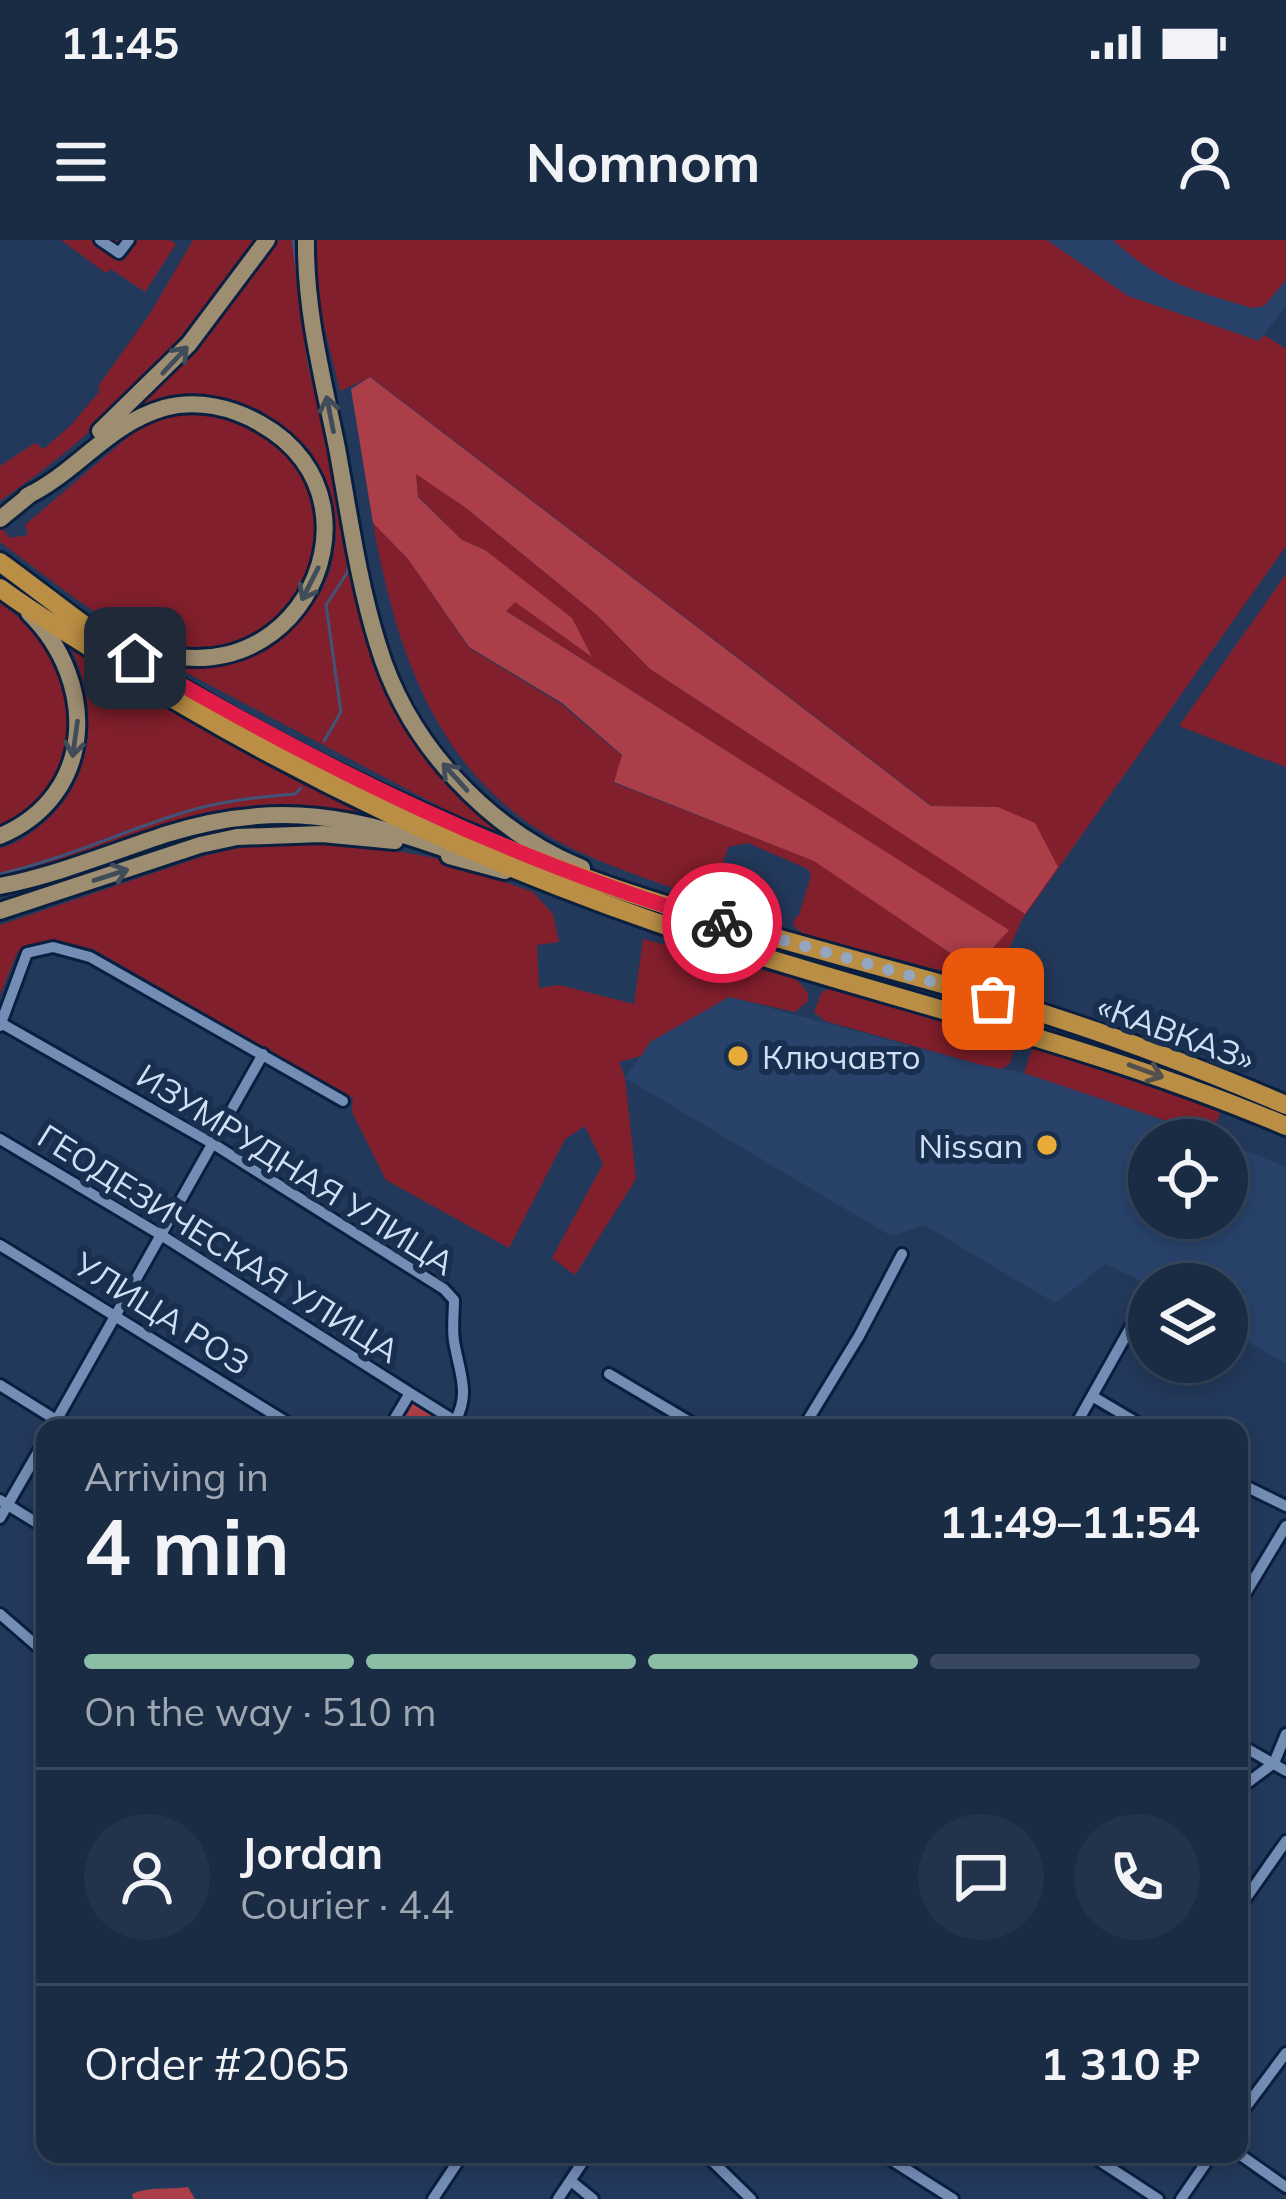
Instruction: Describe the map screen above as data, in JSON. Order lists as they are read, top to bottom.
{
  "streets": {
    "highway": ["«КАВКАЗ»"],
    "street": ["ИЗУМРУДНАЯ УЛИЦА", "ГЕОДЕЗИЧЕСКАЯ УЛИЦА", "УЛИЦА РОЗ"]
  },
  "places": ["Ключавто", "Nissan"],
  "page": {
    "status": "11:45",
    "header": "Nomnom",
    "heading": ["4 min", "Arriving in", "11:49–11:54"],
    "panel": [
      "Jordan",
      "Courier · 4.4",
      "Order #2065",
      "1 310 ₽"
    ],
    "bar": "On the way · 510 m"
  }
}
